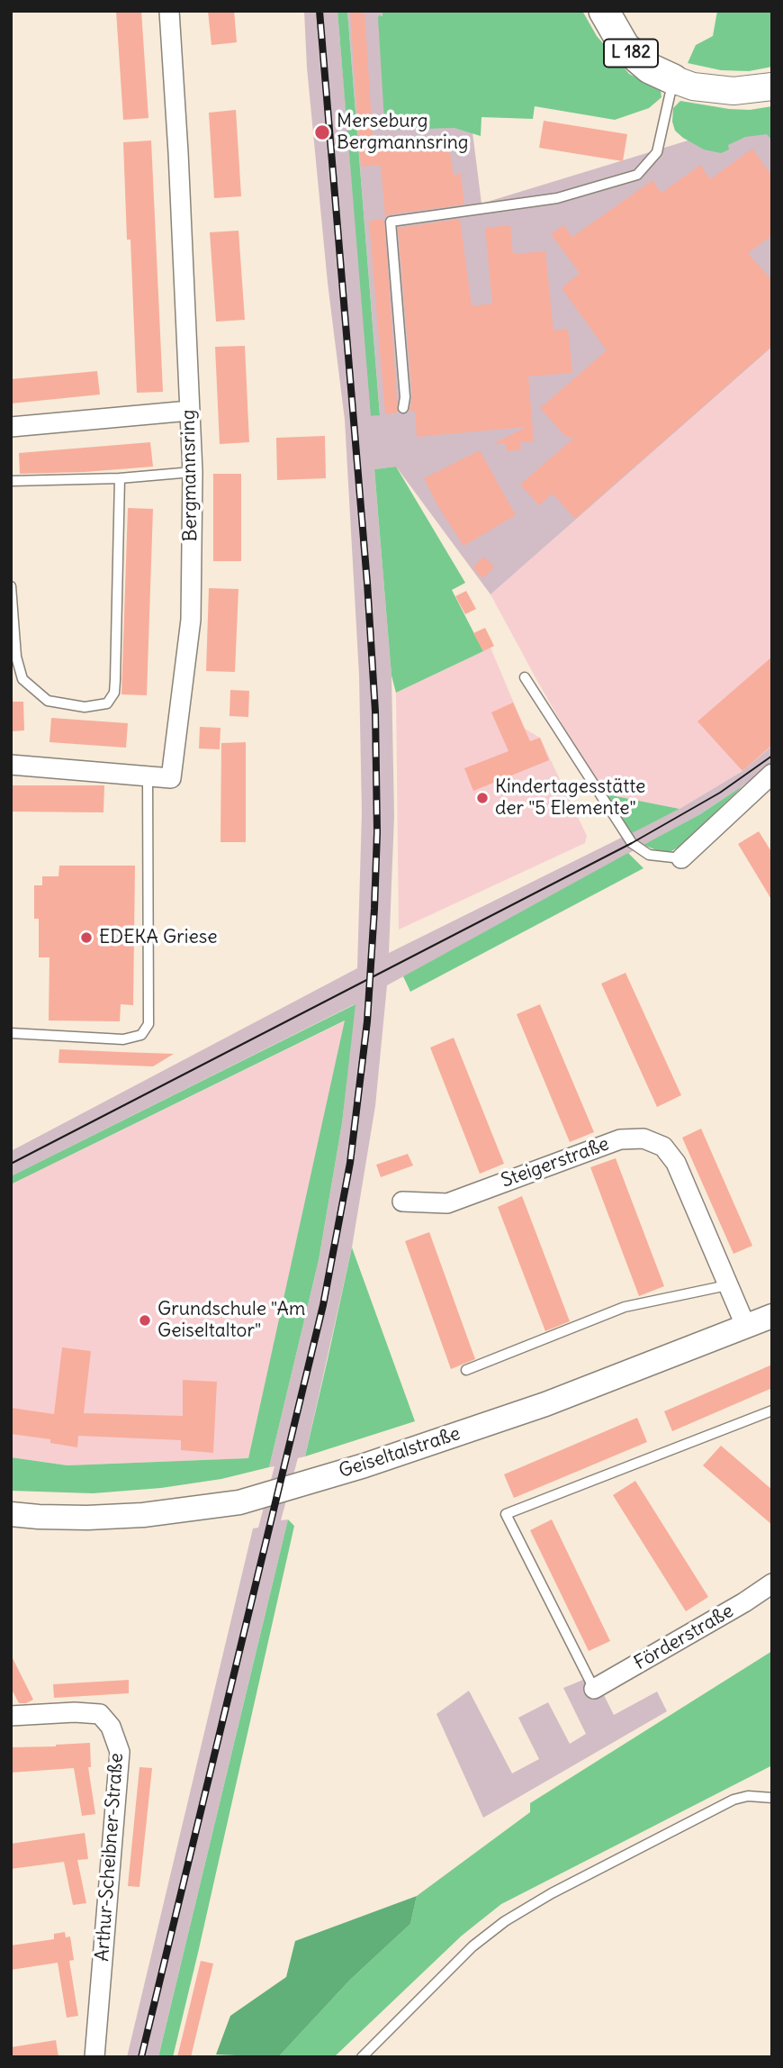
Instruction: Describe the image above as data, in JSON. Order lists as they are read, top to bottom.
{
  "streets": {
    "main road": ["L 182"],
    "street": [
      "Bergmannsring",
      "Steigerstraße",
      "Geiseltalstraße",
      "Förderstraße",
      "Arthur-Scheibner-Straße"
    ]
  },
  "crossings": [
    ["Steigerstraße", "Geiseltalstraße"]
  ],
  "places": [
    "Merseburg Bergmannsring",
    "Kindertagesstätte der \"5 Elemente\"",
    "EDEKA Griese",
    "Grundschule \"Am Geiseltaltor\""
  ]
}
